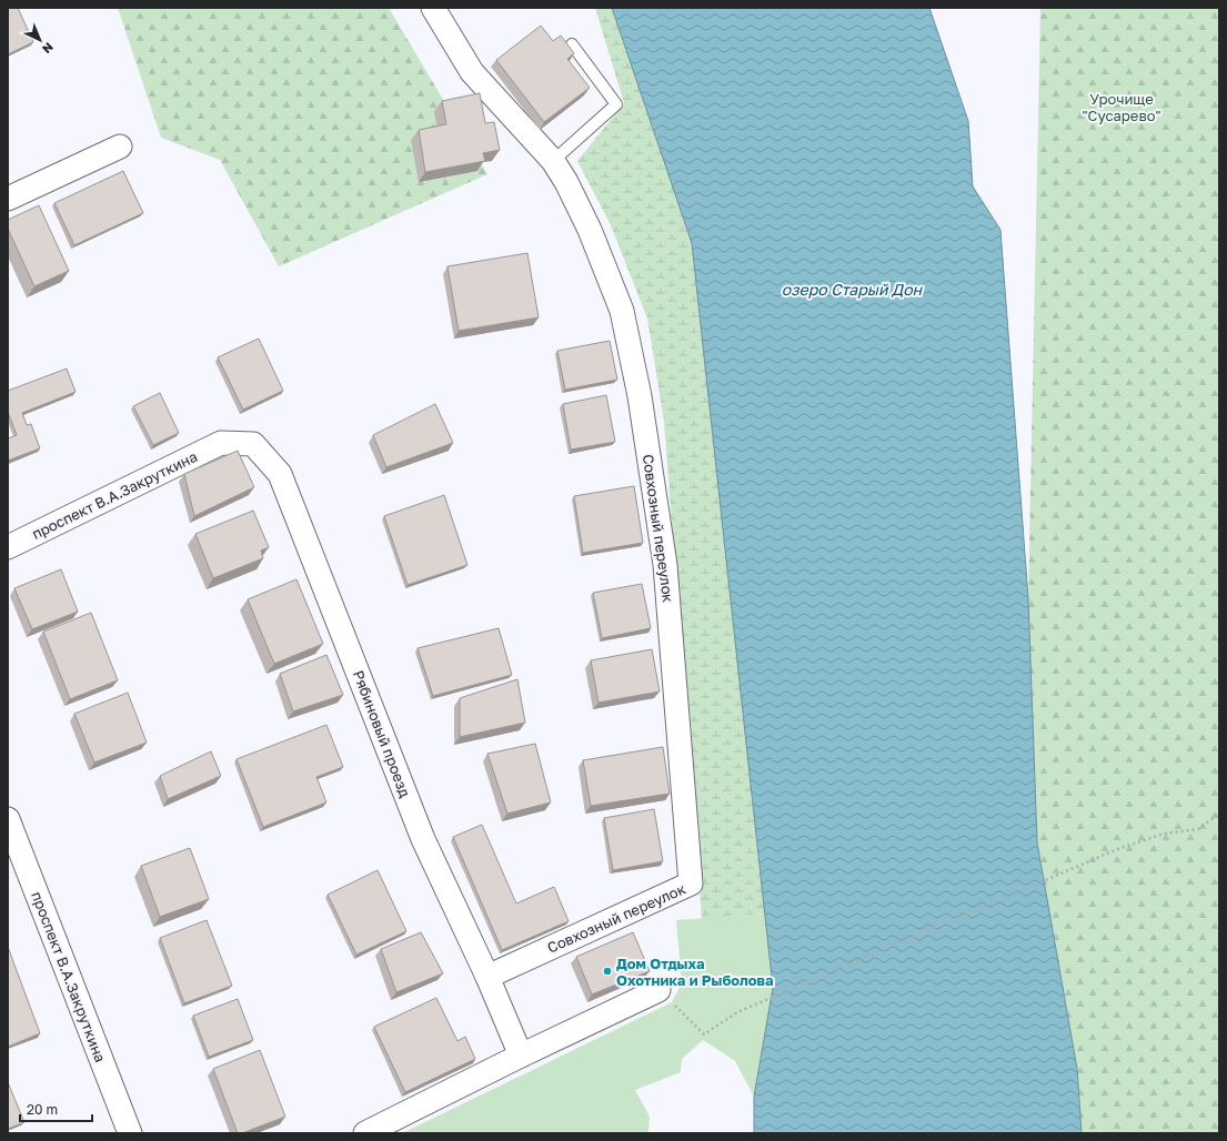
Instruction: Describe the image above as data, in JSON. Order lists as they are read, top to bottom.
{
  "streets": {
    "street": ["проспект В.А.Закруткина", "Совхозный переулок", "Рябиновый проезд"]
  },
  "crossings": [
    ["проспект В.А.Закруткина", "Рябиновый проезд"],
    ["Совхозный переулок", "Рябиновый проезд"]
  ],
  "water": ["озеро Старый Дон"],
  "parks": ["Урочище \"Сусарево\""],
  "places": ["Дом Отдыха Охотника и Рыболова"],
  "scale_bar": "20 m",
  "north": "bottom right"
}
